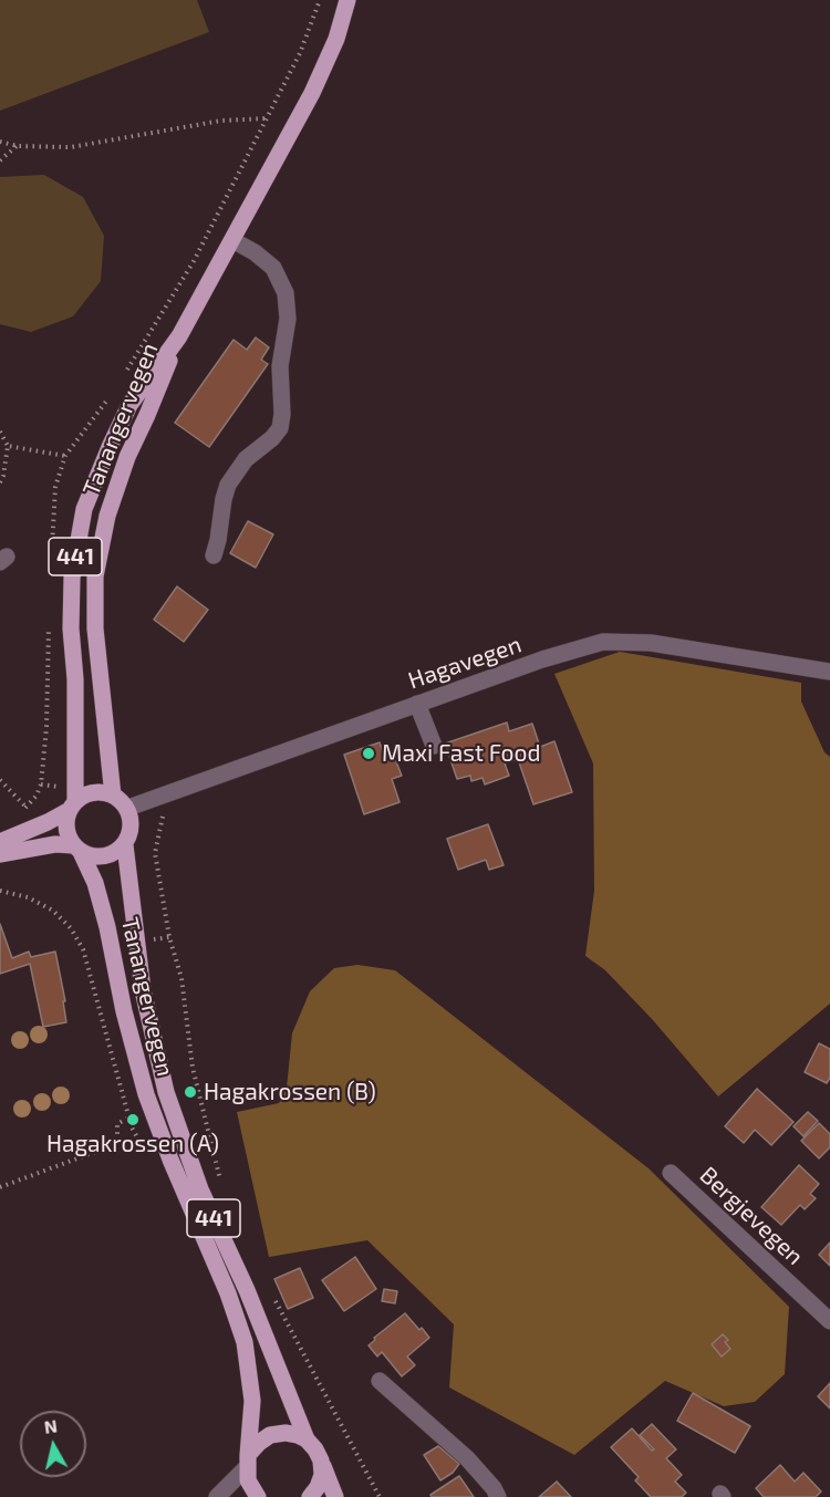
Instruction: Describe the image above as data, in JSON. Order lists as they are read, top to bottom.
{
  "streets": {
    "main road": ["Tanangervegen", "441"],
    "street": ["Hagavegen", "Bergjevegen"]
  },
  "crossings": [
    ["Tanangervegen", "441"],
    ["Tanangervegen", "Hagavegen"],
    ["441", "Hagavegen"]
  ],
  "places": ["Maxi Fast Food", "Hagakrossen (B)", "Hagakrossen (A)"],
  "north": "top"
}
